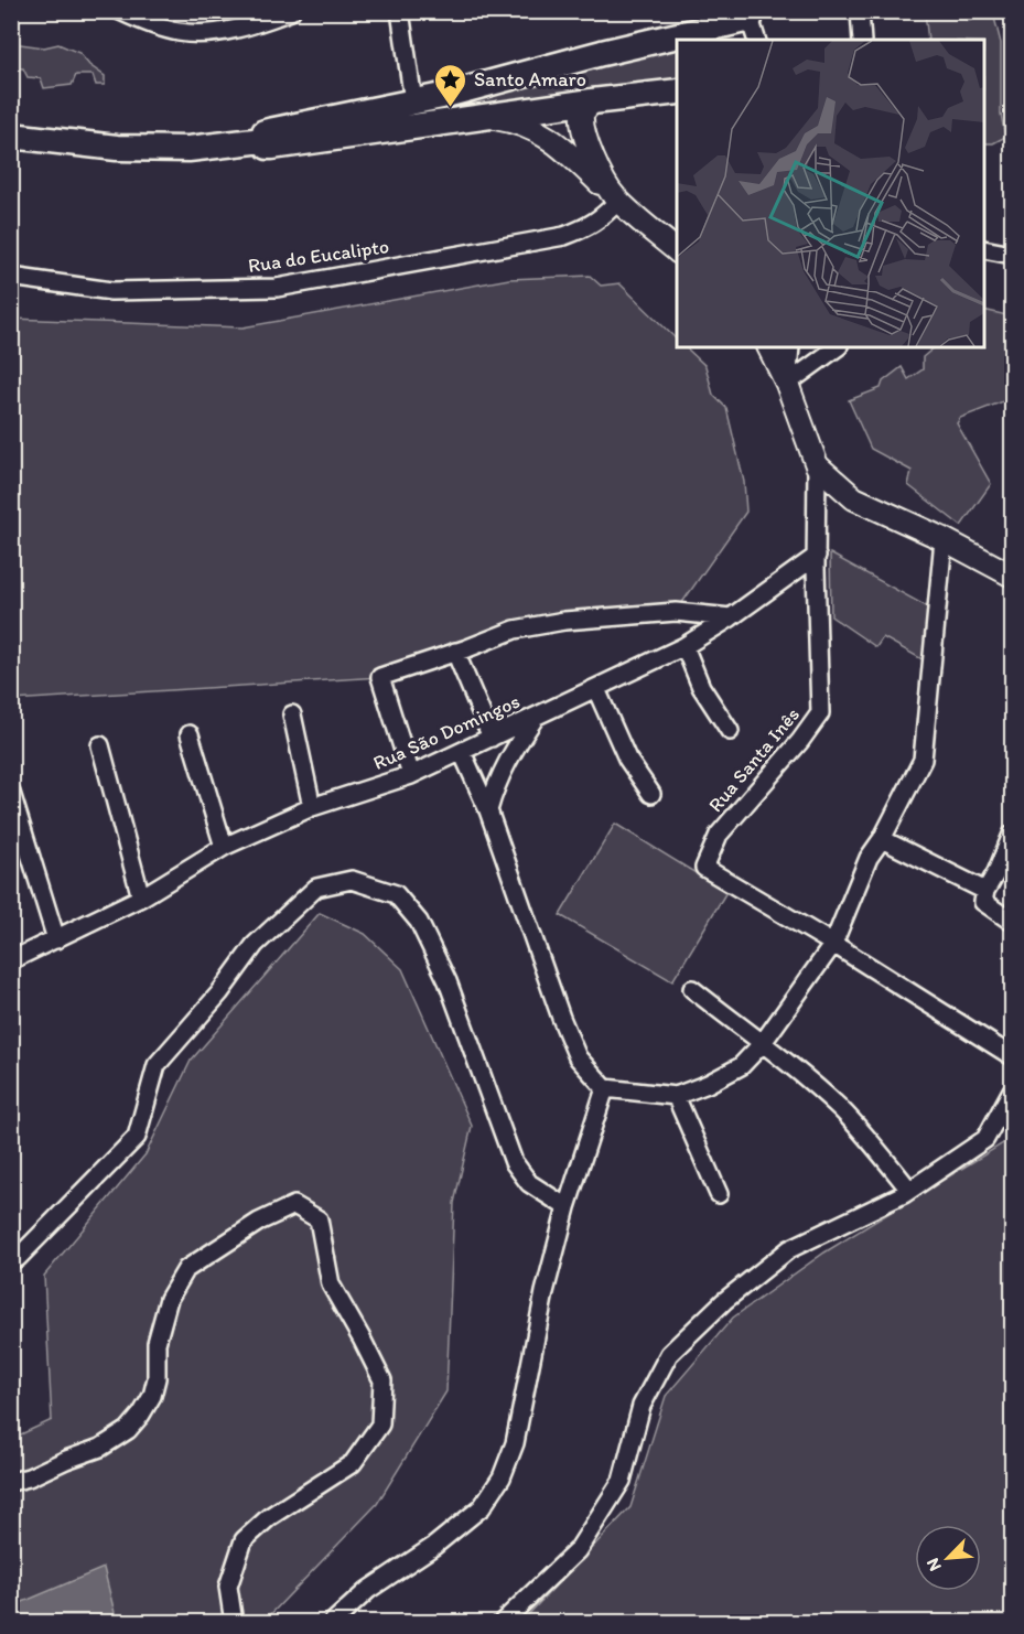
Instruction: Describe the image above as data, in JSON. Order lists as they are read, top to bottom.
{
  "streets": {
    "street": ["Rua do Eucalipto", "Rua São Domingos", "Rua Santa Inês"]
  },
  "crossings": [
    ["Rua São Domingos", "Rua Santa Inês"]
  ],
  "places": {
    "place": ["Santo Amaro"]
  },
  "north": "bottom left"
}
